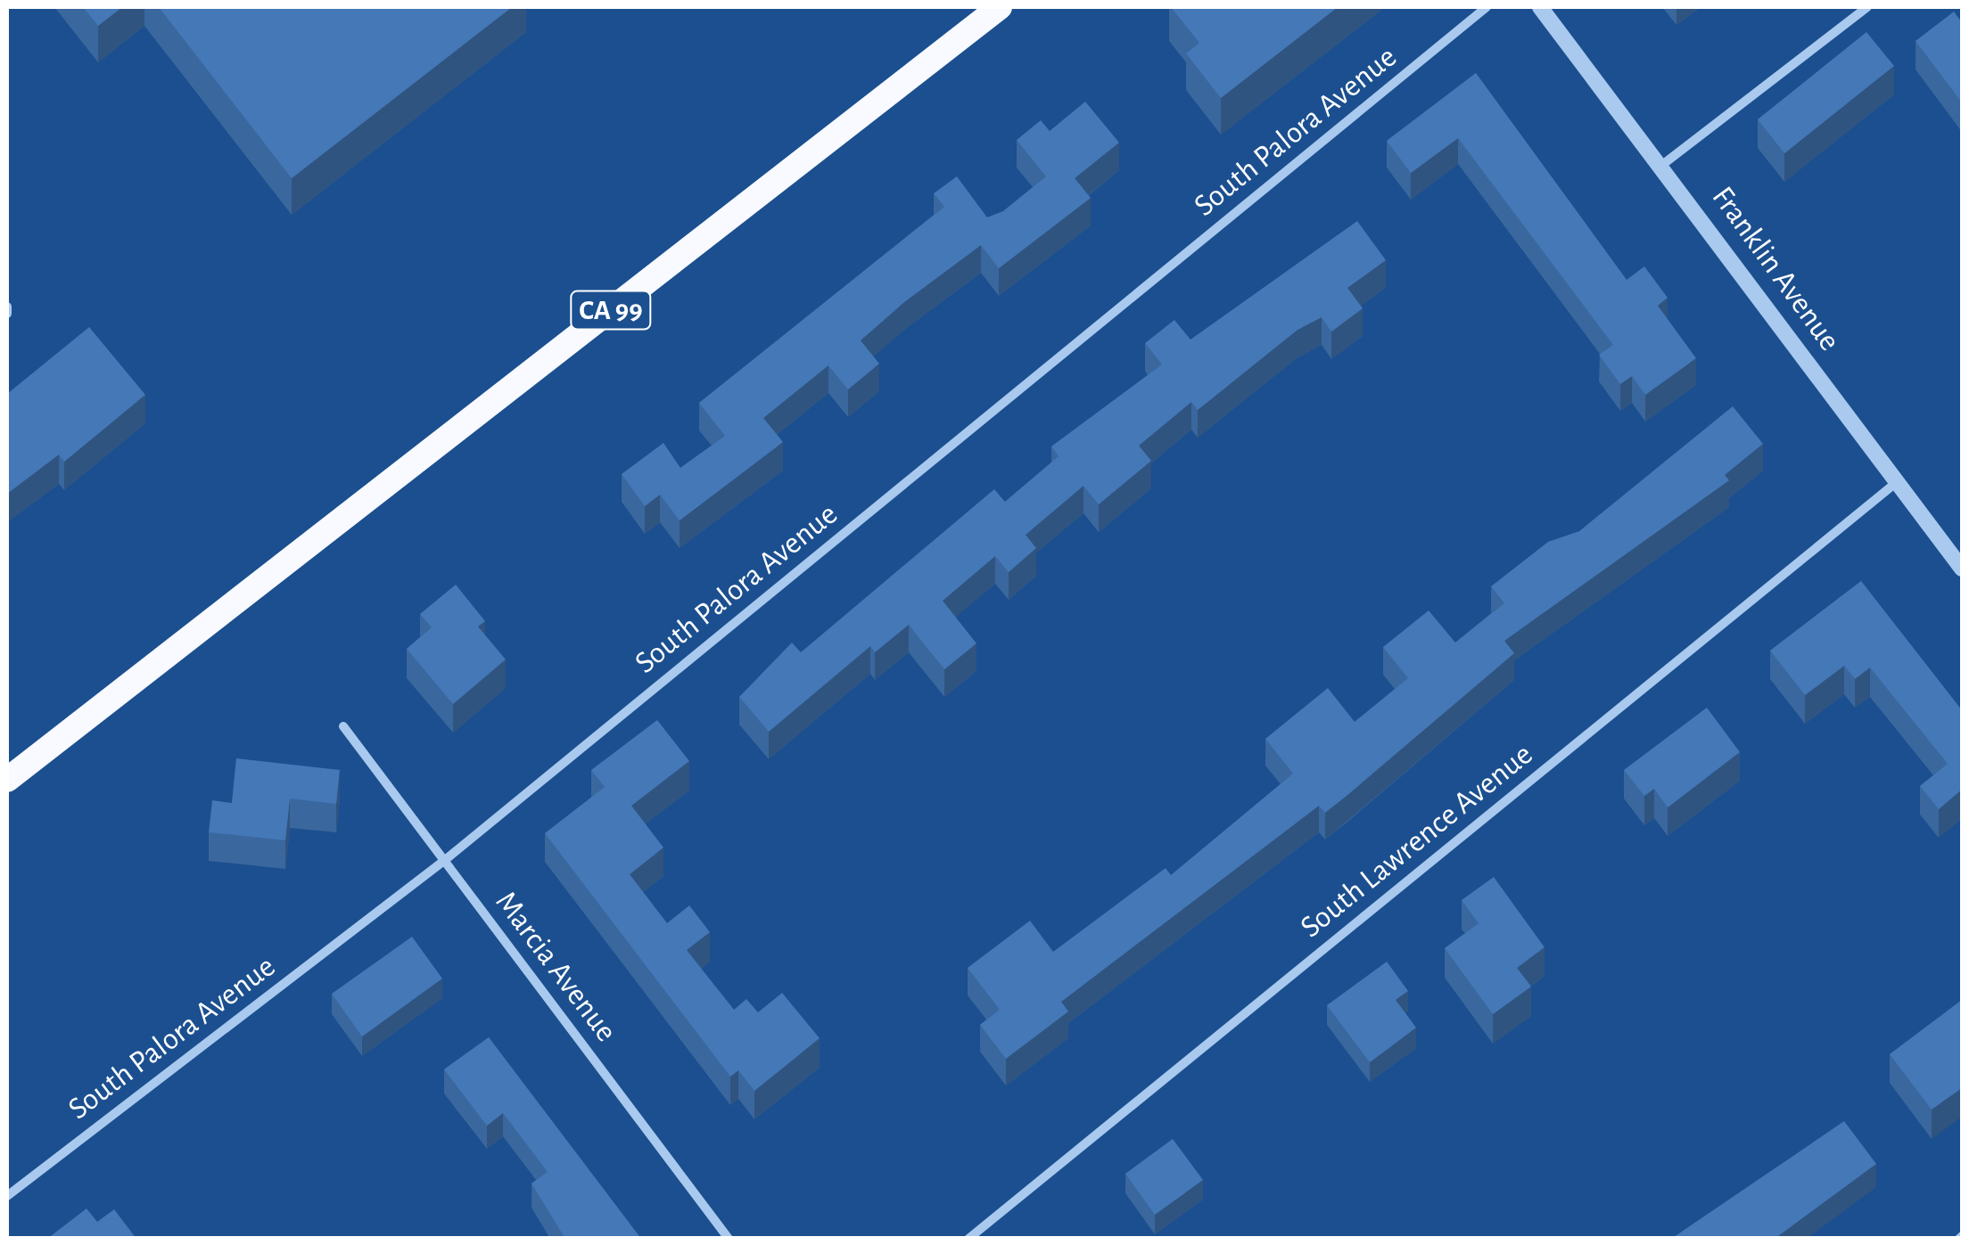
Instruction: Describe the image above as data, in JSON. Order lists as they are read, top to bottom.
{
  "streets": {
    "highway": ["CA 99"],
    "street": [
      "South Palora Avenue",
      "Franklin Avenue",
      "South Lawrence Avenue",
      "Marcia Avenue"
    ]
  },
  "crossings": [
    ["South Palora Avenue", "Marcia Avenue"],
    ["Franklin Avenue", "South Lawrence Avenue"]
  ]
}
